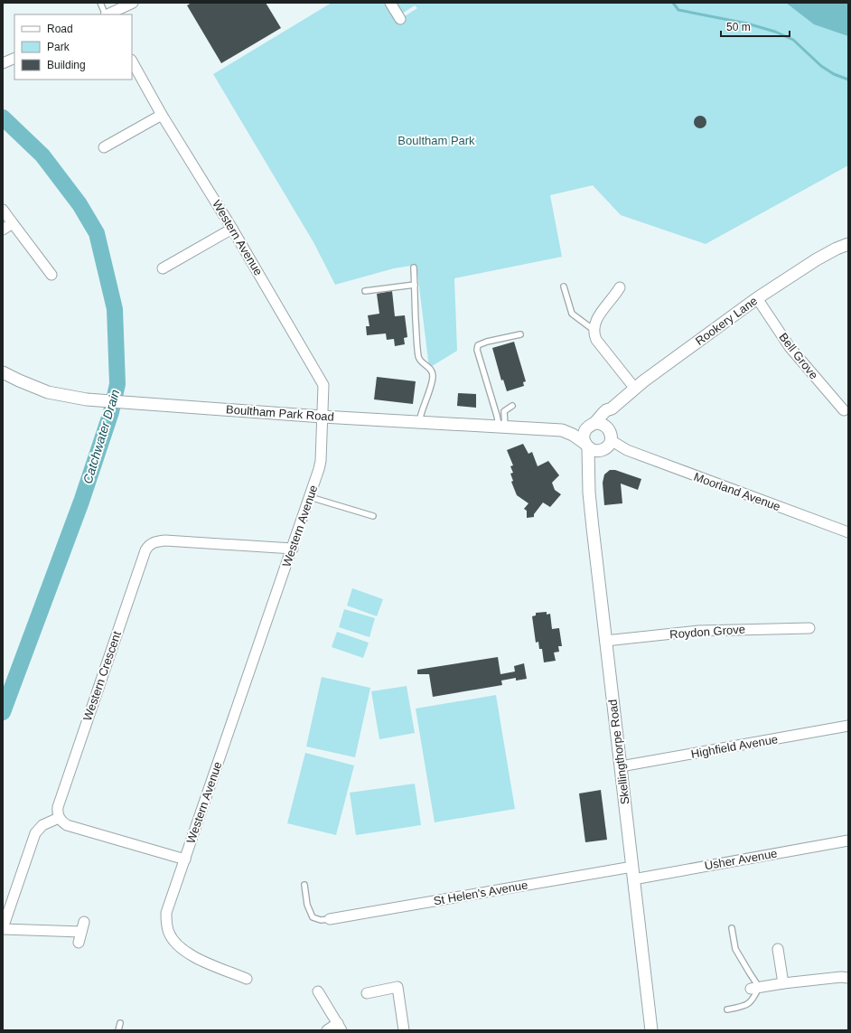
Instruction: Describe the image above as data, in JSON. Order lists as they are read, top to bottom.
{
  "streets": {
    "street": [
      "Western Avenue",
      "Rookery Lane",
      "Bell Grove",
      "Boultham Park Road",
      "Moorland Avenue",
      "Roydon Grove",
      "Western Crescent",
      "Highfield Avenue",
      "Skellingthorpe Road",
      "Usher Avenue",
      "St Helen's Avenue"
    ]
  },
  "crossings": [
    ["Western Avenue", "Boultham Park Road"],
    ["Western Avenue", "Western Crescent"],
    ["Rookery Lane", "Bell Grove"],
    ["Rookery Lane", "Moorland Avenue"],
    ["Rookery Lane", "Skellingthorpe Road"],
    ["Moorland Avenue", "Skellingthorpe Road"],
    ["Roydon Grove", "Skellingthorpe Road"],
    ["Highfield Avenue", "Skellingthorpe Road"],
    ["Skellingthorpe Road", "Usher Avenue"],
    ["Skellingthorpe Road", "St Helen's Avenue"]
  ],
  "water": ["Catchwater Drain"],
  "parks": ["Boultham Park"],
  "legend": ["Road", "Park", "Building"],
  "scale_bar": "50 m"
}
